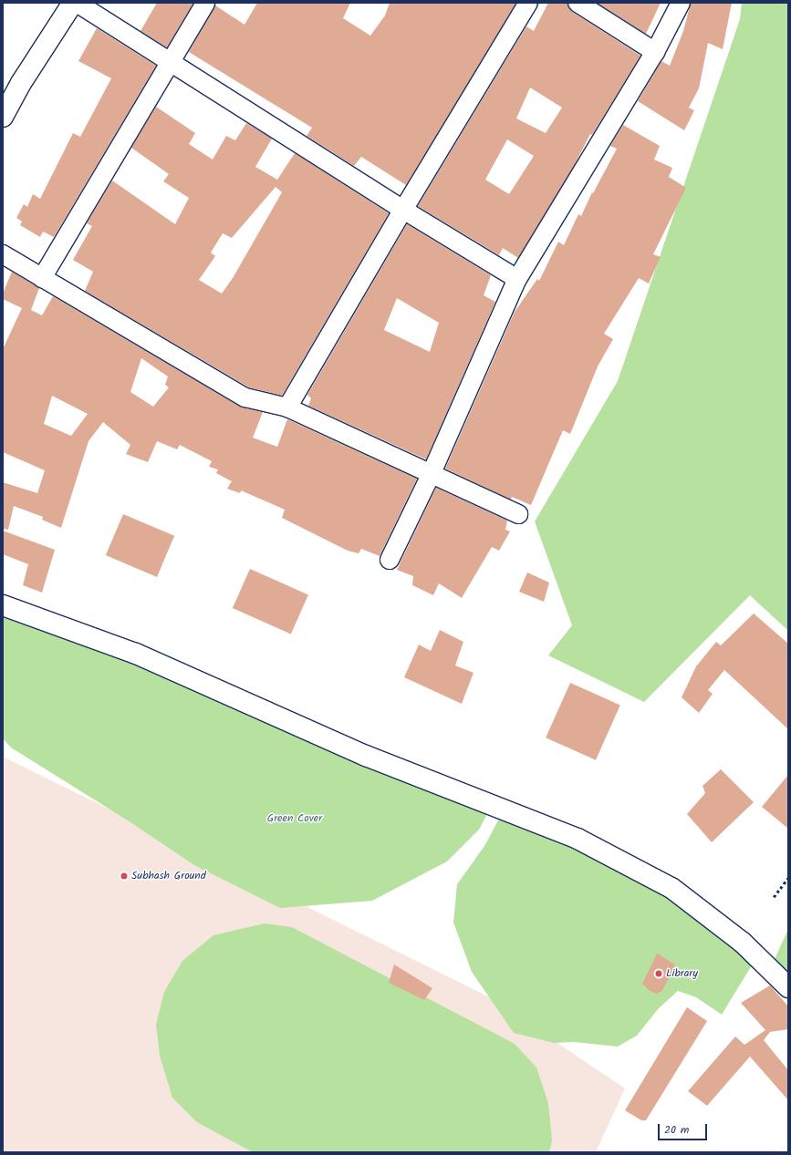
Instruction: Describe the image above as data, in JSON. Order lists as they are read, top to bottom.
{
  "parks": ["Green Cover"],
  "places": ["Subhash Ground", "Library"],
  "scale_bar": "20 m"
}
